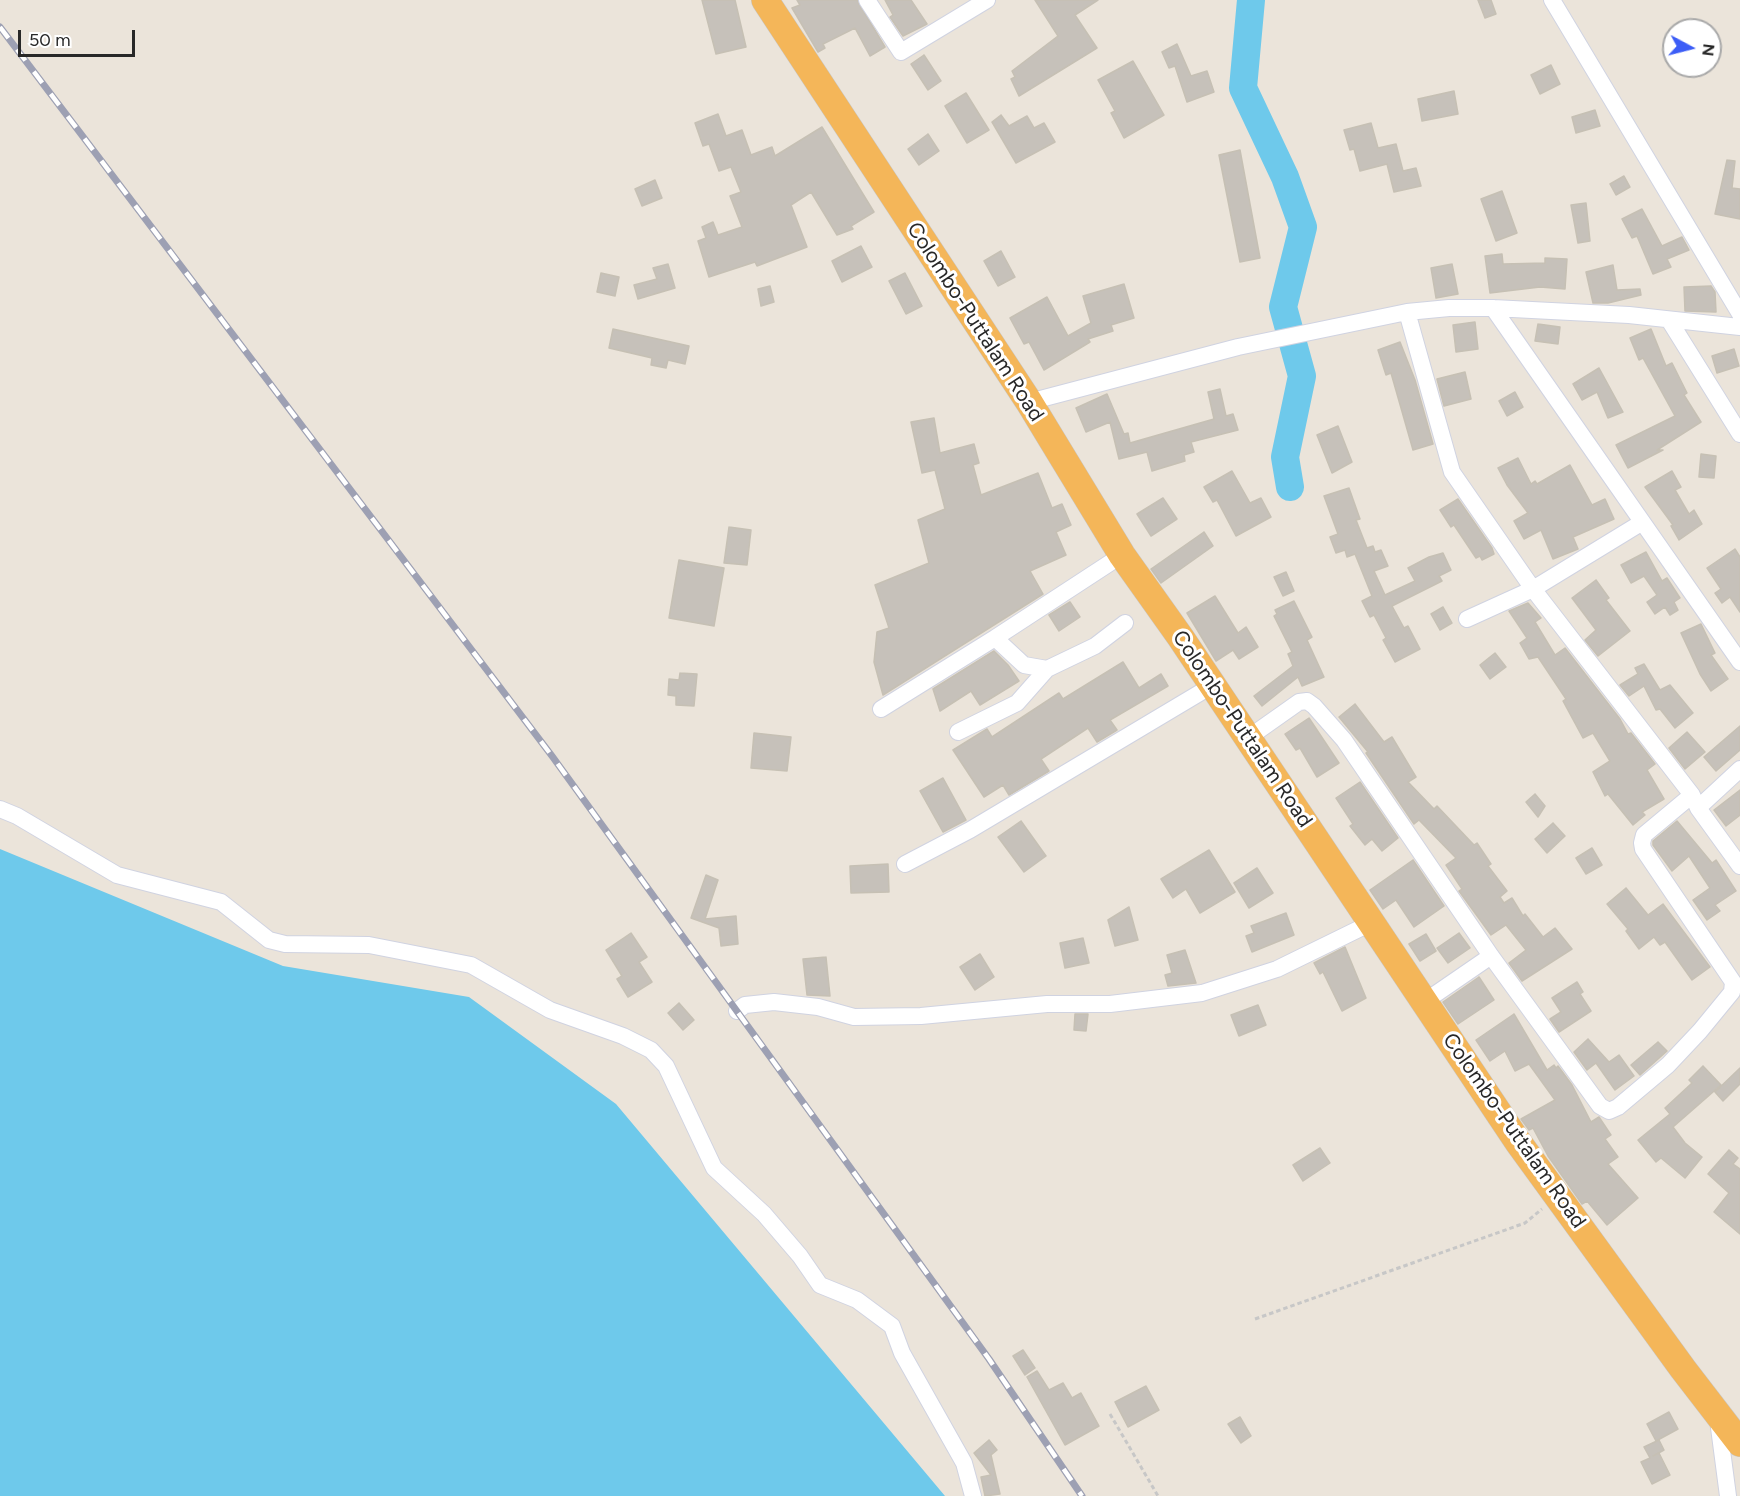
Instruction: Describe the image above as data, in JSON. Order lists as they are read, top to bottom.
{
  "streets": {
    "highway": ["Colombo-Puttalam Road"]
  },
  "scale_bar": "50 m",
  "north": "right"
}
